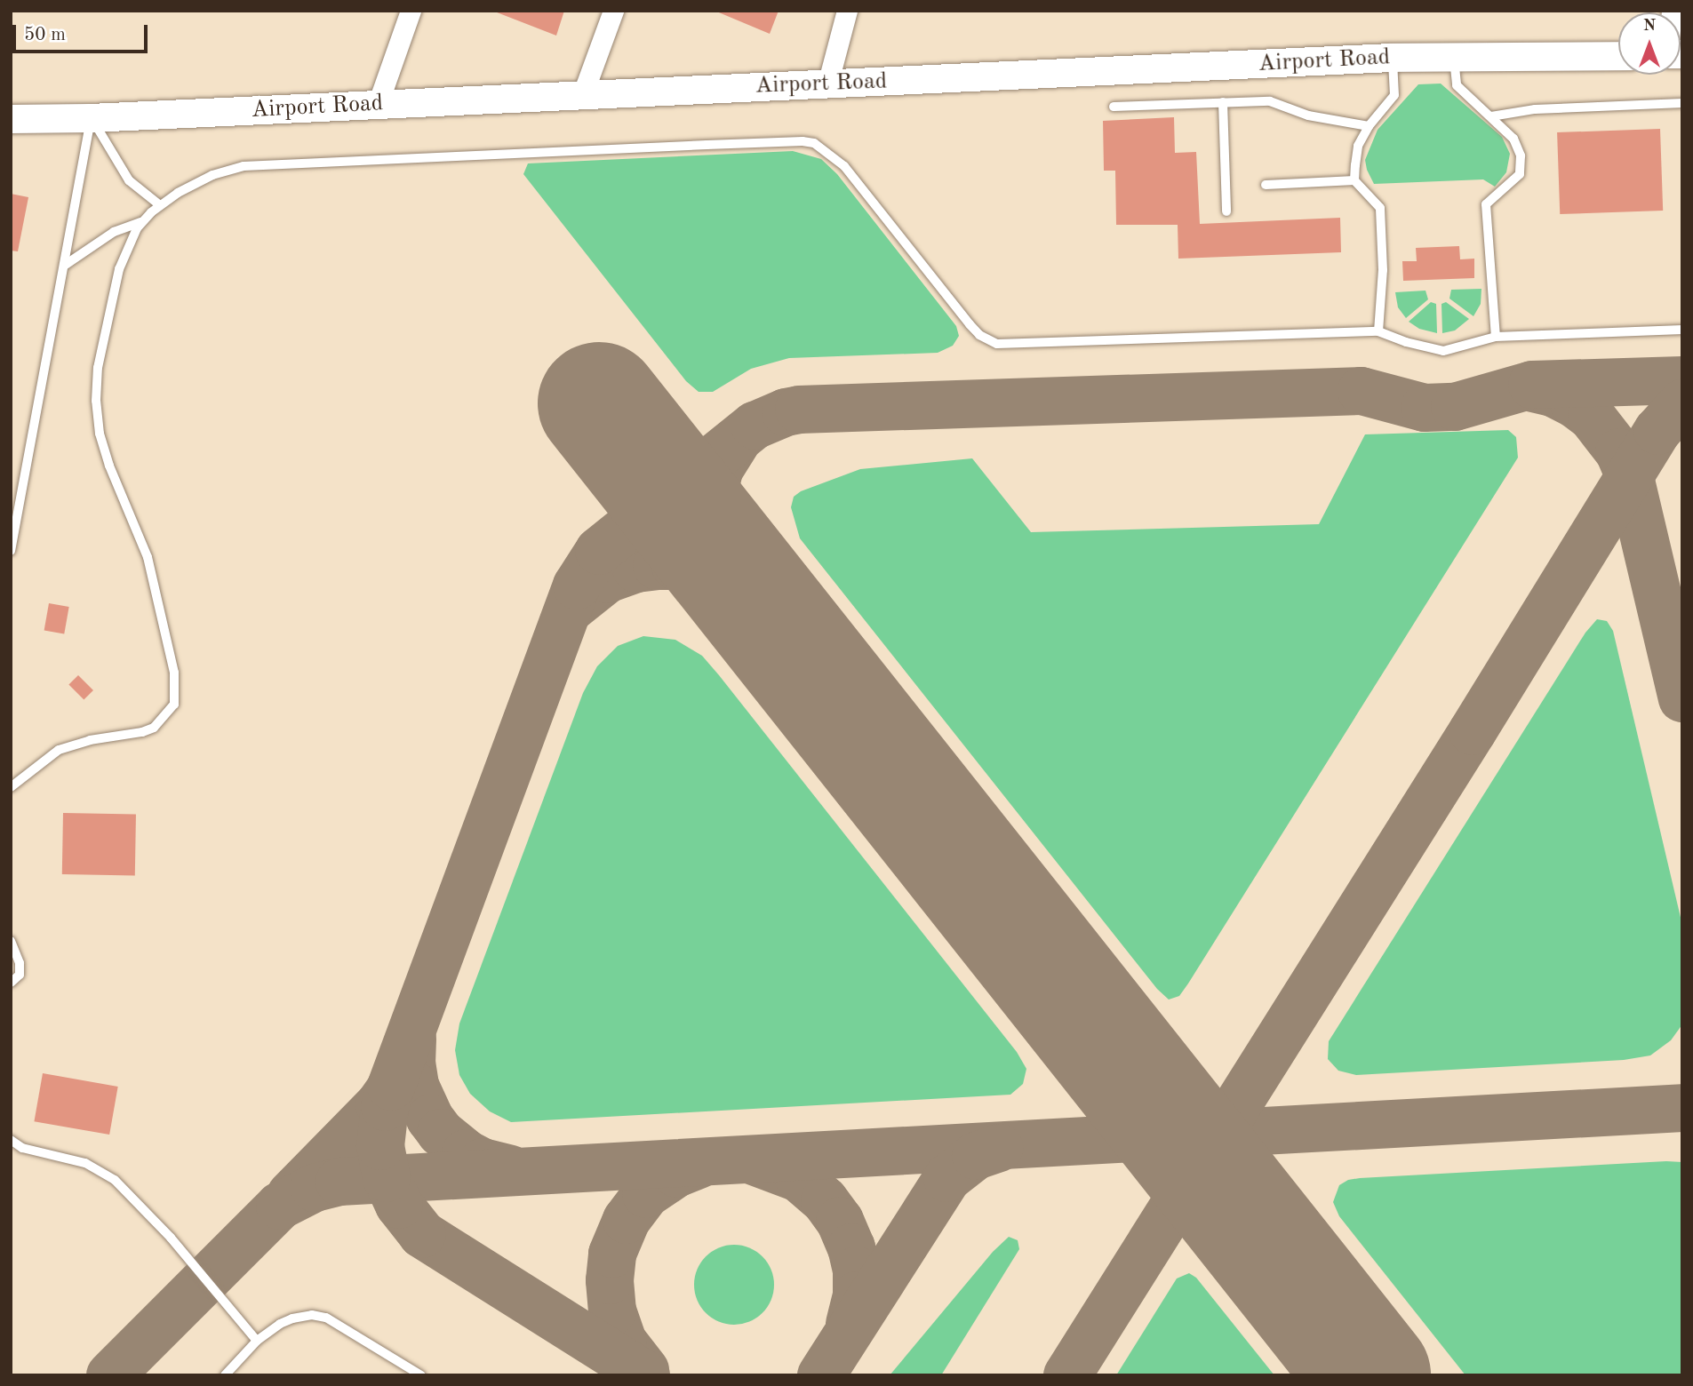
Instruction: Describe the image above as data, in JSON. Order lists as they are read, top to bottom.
{
  "streets": {
    "main road": ["Airport Road"]
  },
  "scale_bar": "50 m",
  "north": "top"
}
